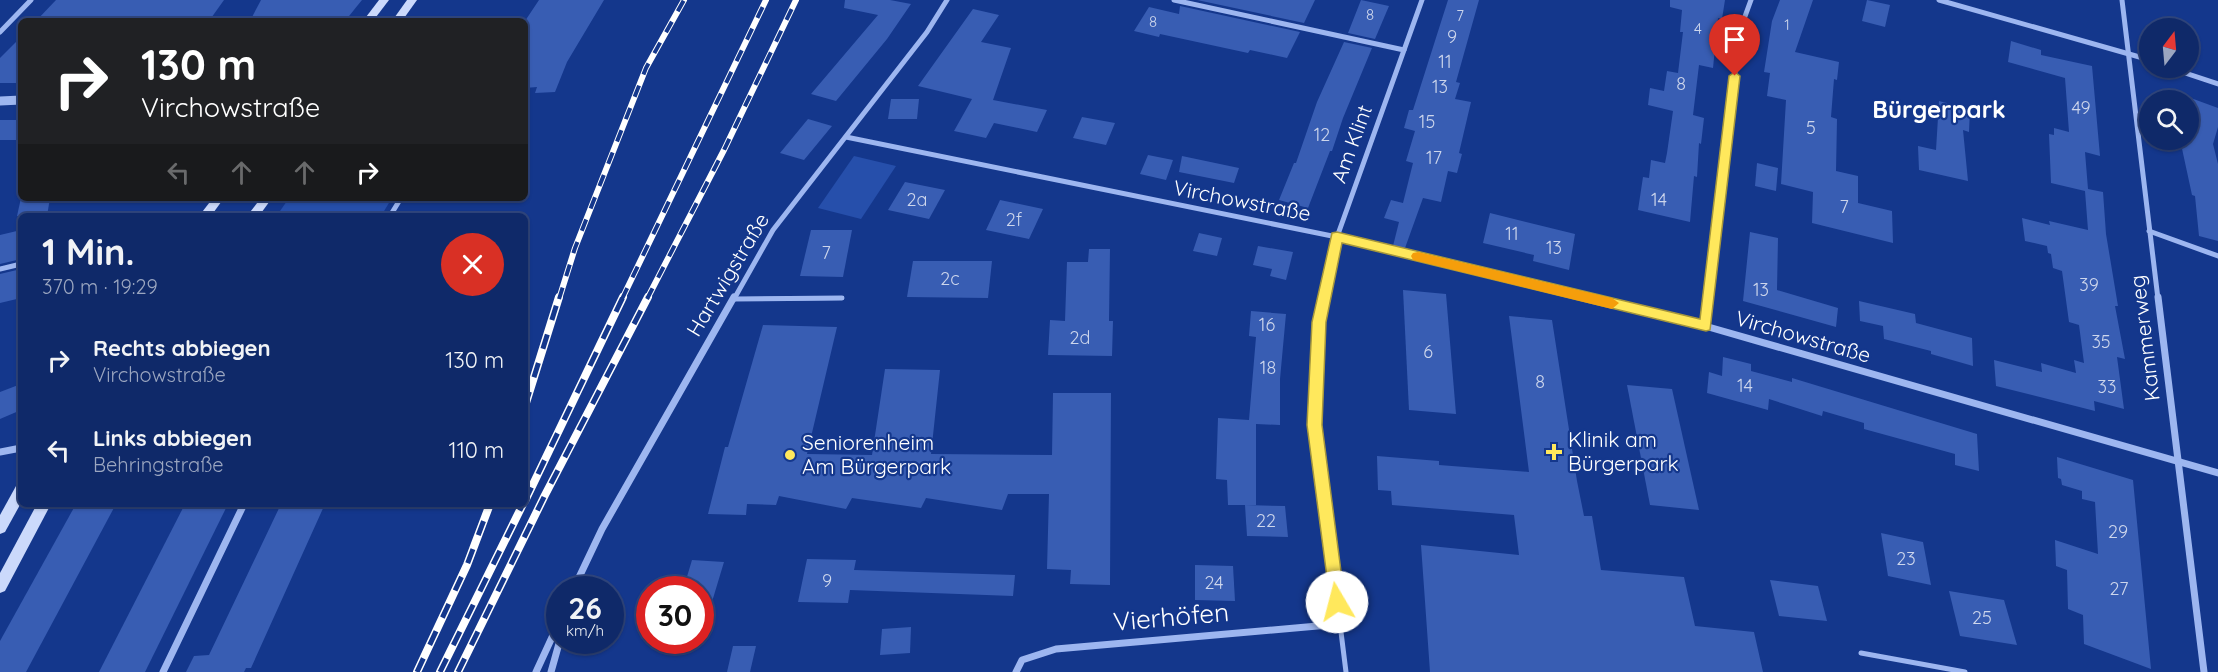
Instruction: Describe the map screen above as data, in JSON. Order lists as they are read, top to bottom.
{
  "streets": {
    "street": [
      "Am Klint",
      "Virchowstraße",
      "Hartwigstraße",
      "Kammerweg",
      "Vierhöfen"
    ]
  },
  "crossings": [
    ["Am Klint", "Virchowstraße"],
    ["Am Klint", "Vierhöfen"],
    ["Virchowstraße", "Hartwigstraße"],
    ["Virchowstraße", "Kammerweg"]
  ],
  "districts": ["Bürgerpark"],
  "places": {
    "health": ["Klinik am Bürgerpark"],
    "other": ["Seniorenheim Am Bürgerpark"]
  },
  "house_numbers": [
    "8",
    "7",
    "8",
    "1",
    "4",
    "9",
    "11",
    "8",
    "13",
    "49",
    "15",
    "5",
    "12",
    "17",
    "2a",
    "14",
    "7",
    "2f",
    "11",
    "13",
    "7",
    "2c",
    "39",
    "13",
    "16",
    "2d",
    "35",
    "6",
    "18",
    "8",
    "14",
    "33",
    "22",
    "29",
    "23",
    "9",
    "24",
    "27",
    "25"
  ],
  "north": "top",
  "page": {
    "turn": ["130 m", "Virchowstraße"],
    "heading": ["1 Min.", "370 m · 19:29"],
    "list": [
      {
        "name": "Rechts abbiegen",
        "note": "Virchowstraße",
        "value": "130 m"
      },
      {
        "name": "Links abbiegen",
        "note": "Behringstraße",
        "value": "110 m"
      }
    ],
    "speed": "26 km/h",
    "limit": "30"
  }
}
